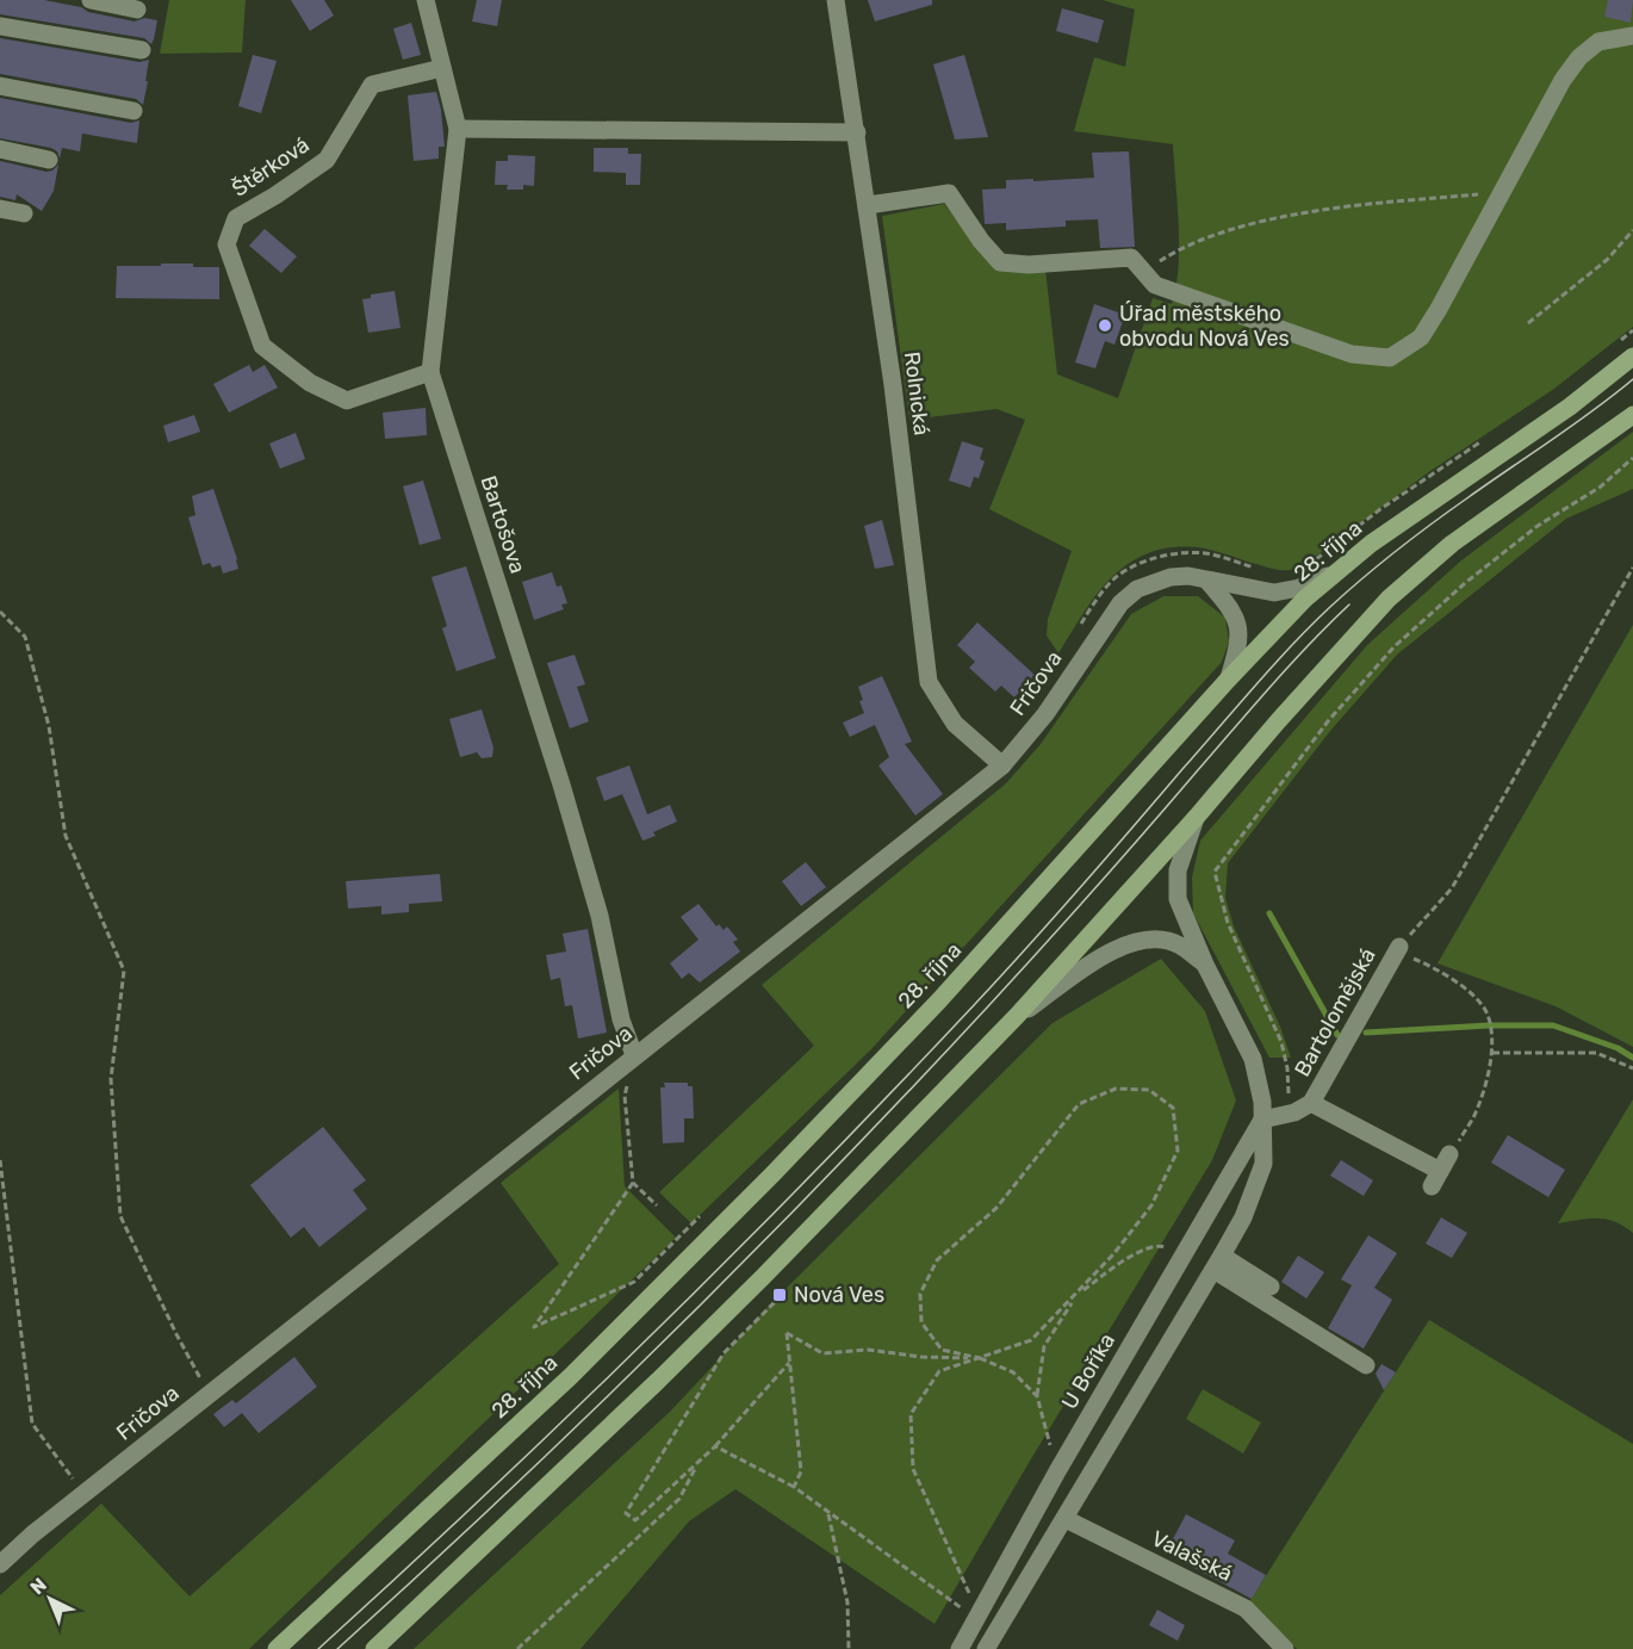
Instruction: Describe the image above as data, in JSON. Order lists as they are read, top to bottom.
{
  "streets": {
    "main road": ["28. října"],
    "street": [
      "Štěrková",
      "Rolnická",
      "Bartošova",
      "Fričova",
      "Bartolomějská",
      "U Boříka",
      "Valašská"
    ]
  },
  "crossings": [
    ["Štěrková", "Bartošova"],
    ["Rolnická", "Fričova"],
    ["Bartošova", "Fričova"],
    ["28. října", "Fričova"],
    ["Bartolomějská", "U Boříka"]
  ],
  "places": {
    "other": ["Úřad městského obvodu Nová Ves"],
    "transit": ["Nová Ves"]
  },
  "north": "top left"
}
